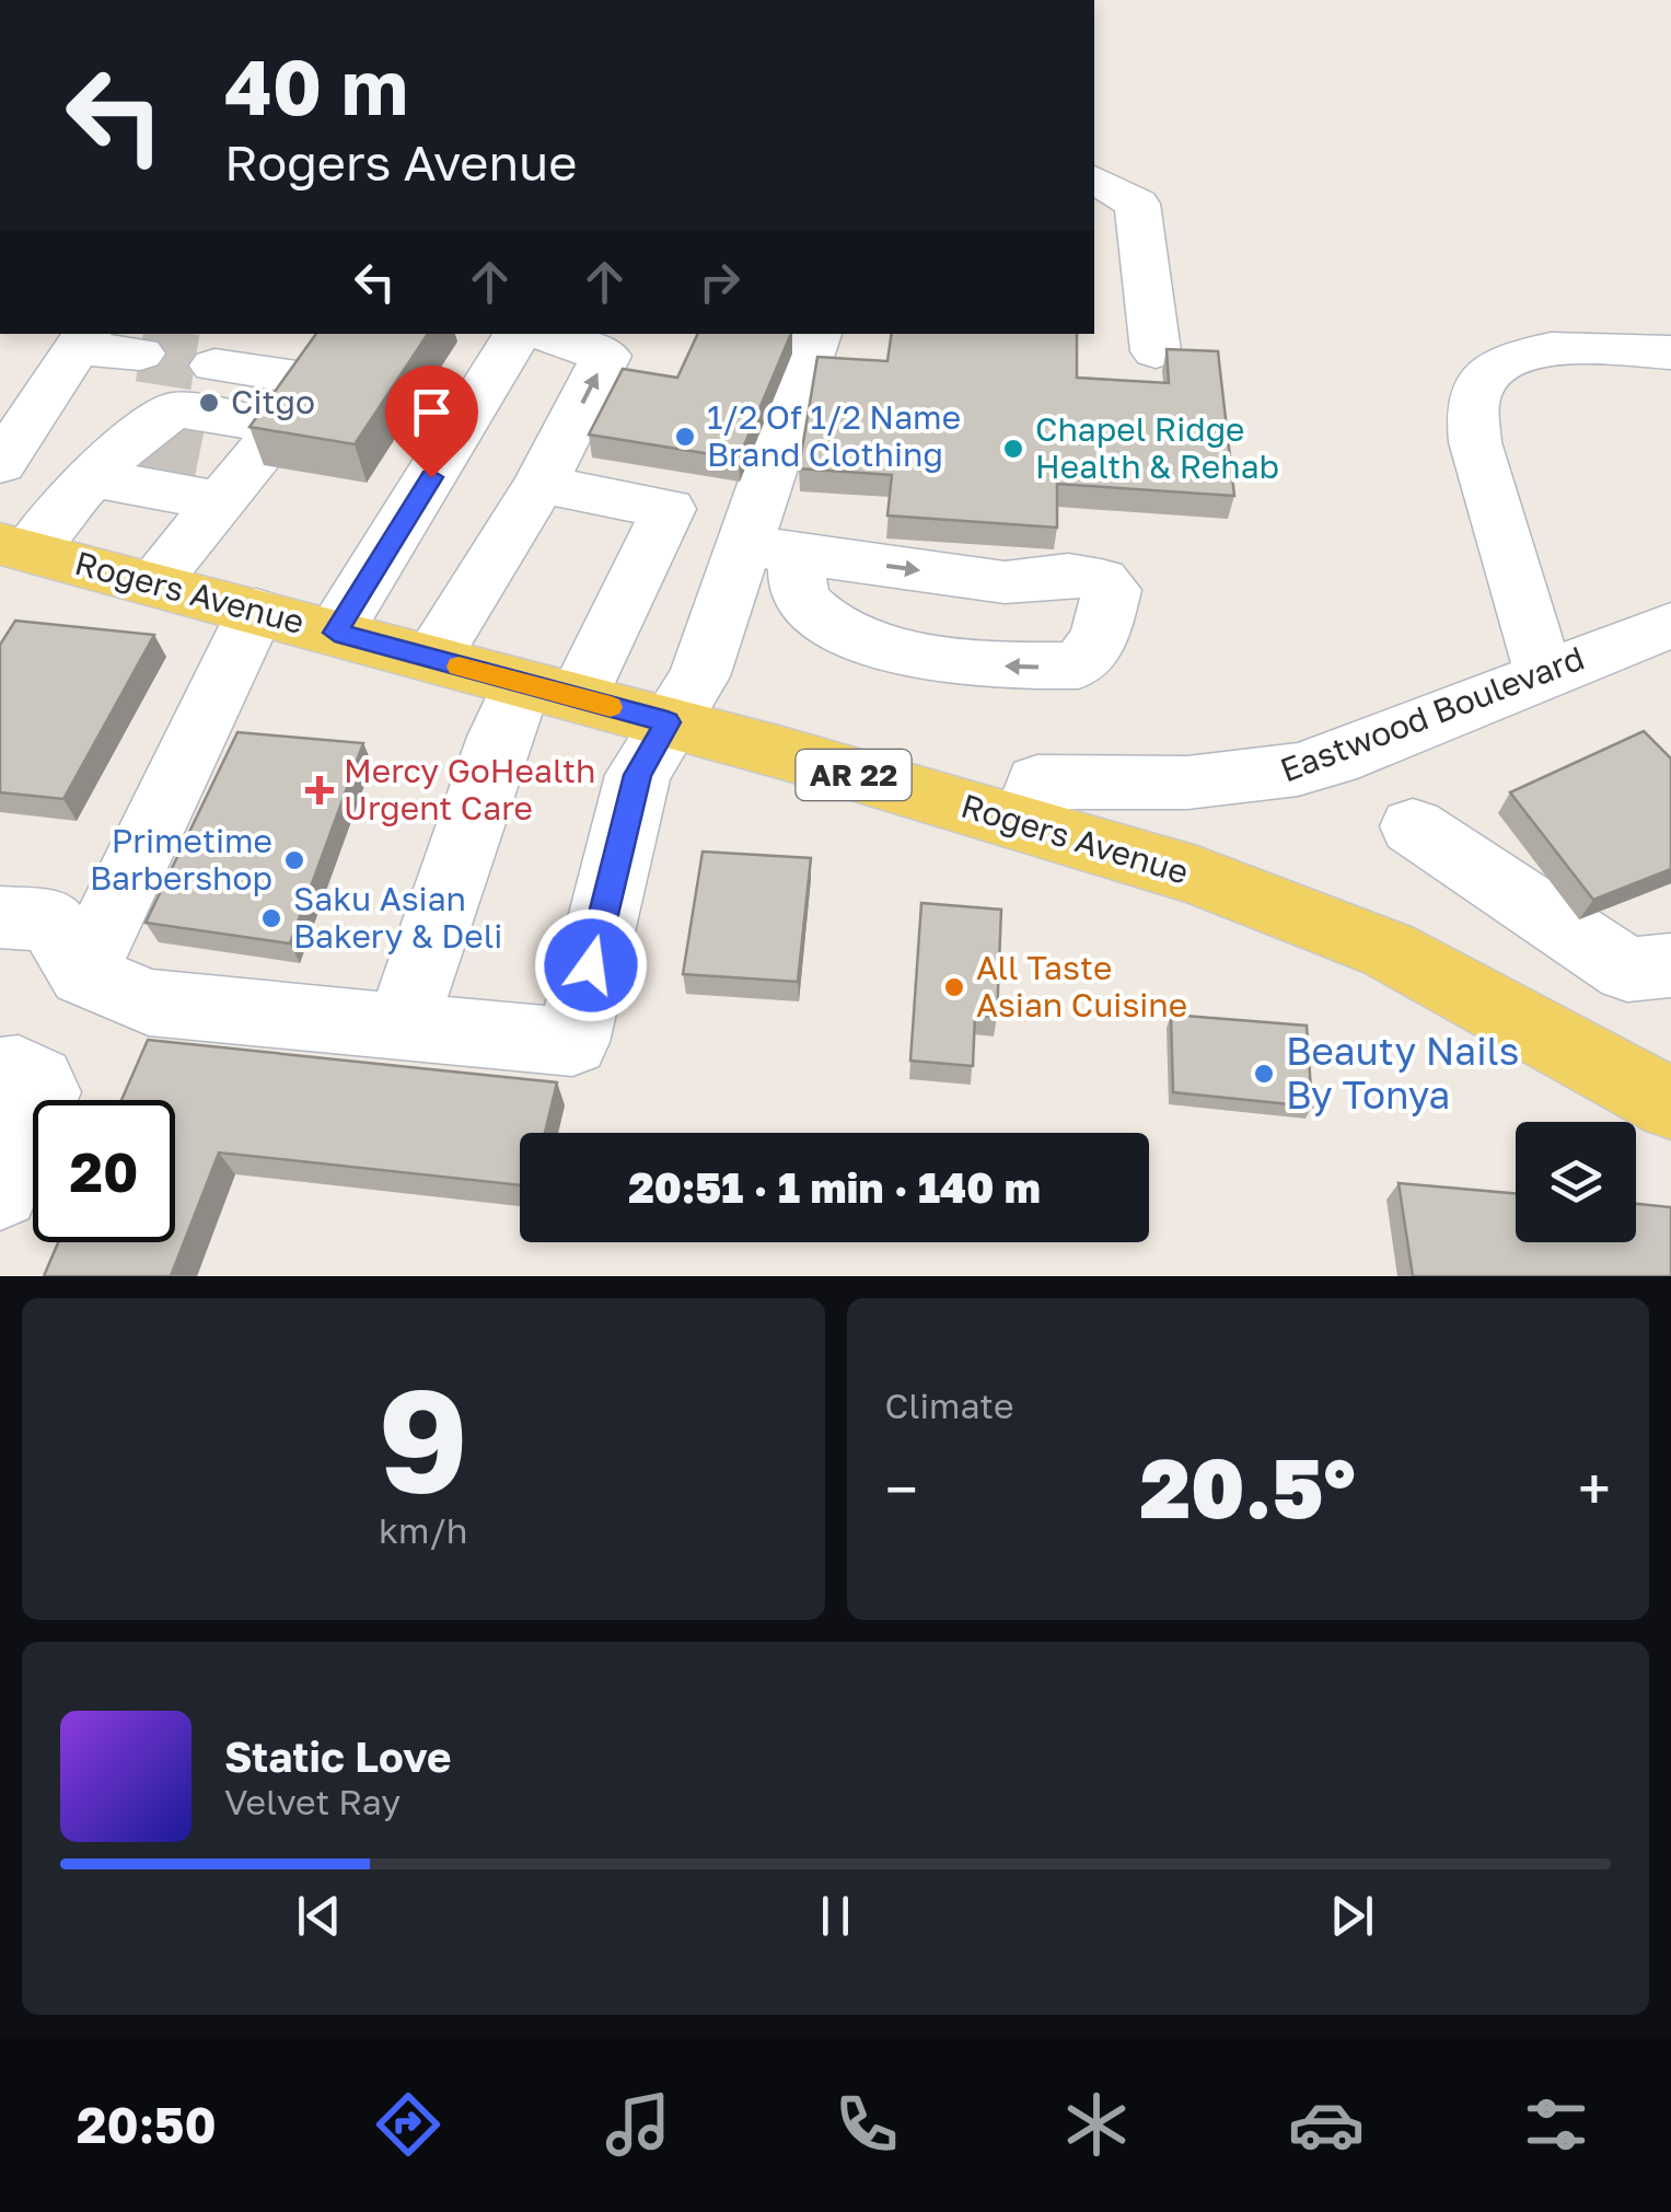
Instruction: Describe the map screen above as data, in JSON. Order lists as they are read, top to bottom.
{
  "streets": {
    "main road": ["Rogers Avenue", "AR 22"],
    "street": ["Eastwood Boulevard"]
  },
  "crossings": [
    ["Rogers Avenue", "Eastwood Boulevard"]
  ],
  "places": {
    "other": [
      "Citgo",
      "1/2 Of 1/2 Name Brand Clothing",
      "Chapel Ridge Health & Rehab",
      "Primetime Barbershop",
      "Saku Asian Bakery & Deli",
      "All Taste Asian Cuisine",
      "Beauty Nails By Tonya"
    ],
    "health": ["Mercy GoHealth Urgent Care"]
  },
  "page": {
    "turn": ["40 m", "Rogers Avenue"],
    "limit": "20",
    "trip": "20:51 · 1 min · 140 m",
    "tile": [
      ["9", "km/h"],
      "Climate"
    ],
    "heat": ["−", "20.5°", "+"],
    "song": ["Static Love", "Velvet Ray"],
    "tabs": "20:50"
  }
}
